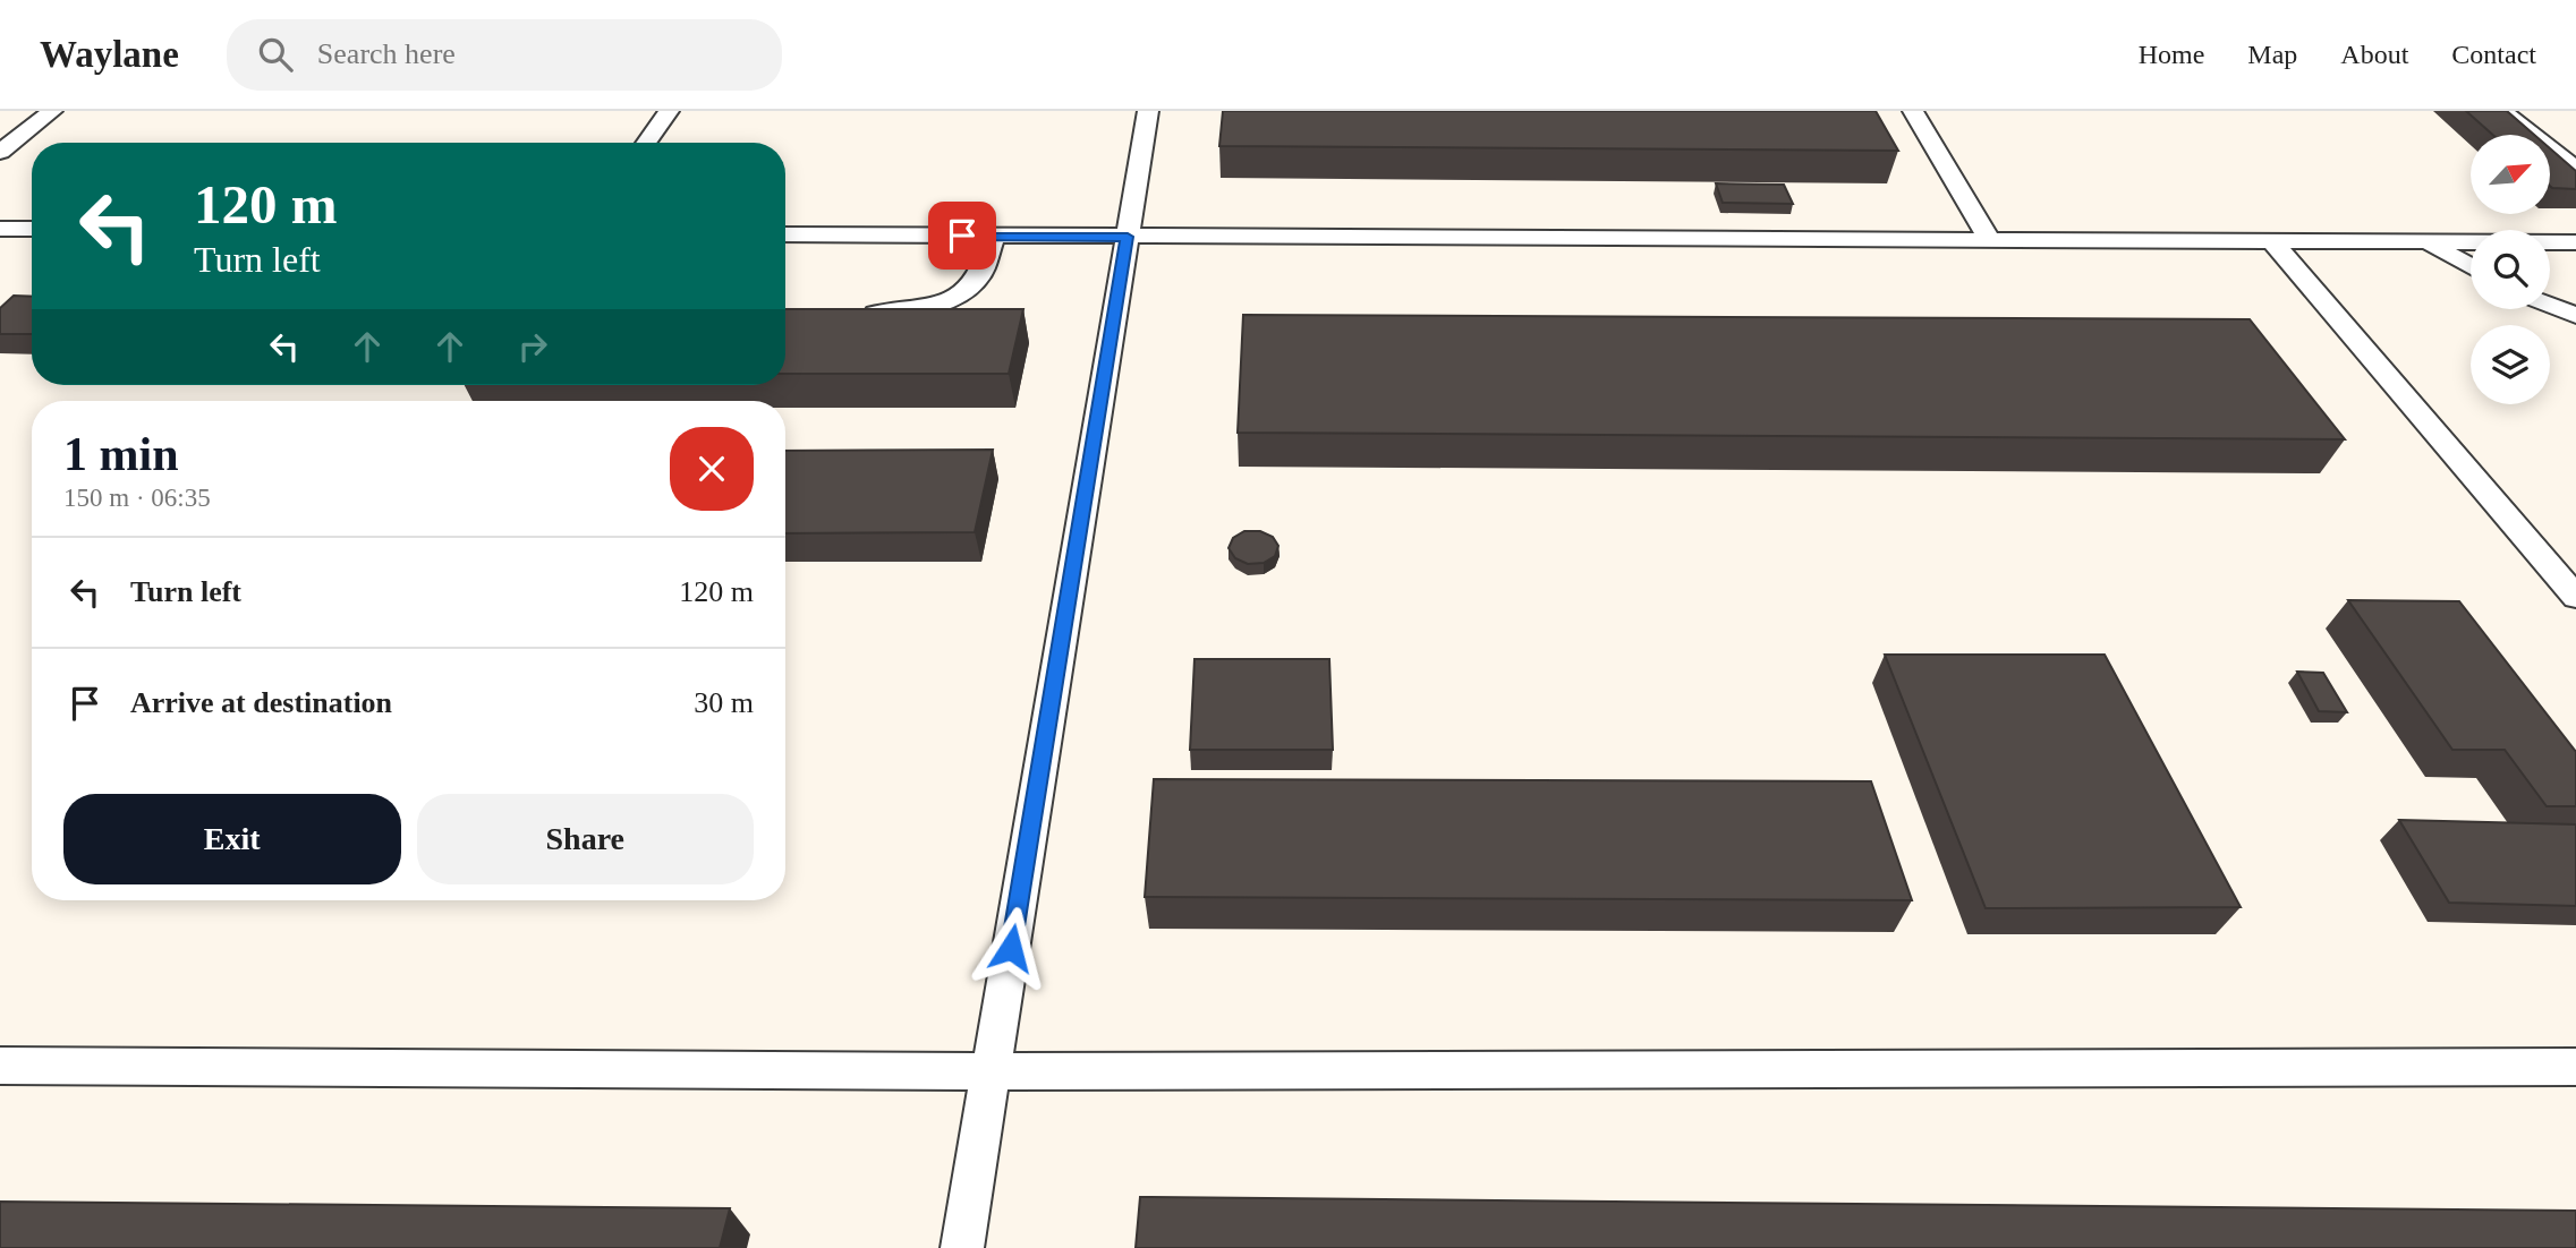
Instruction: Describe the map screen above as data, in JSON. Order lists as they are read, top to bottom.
{
  "north": "top right",
  "page": {
    "header": "Waylane",
    "search": "Search here",
    "nav": [
      "Home",
      "Map",
      "About",
      "Contact"
    ],
    "turn": ["120 m", "Turn left"],
    "heading": ["1 min", "150 m · 06:35"],
    "list": [
      {
        "name": "Turn left",
        "value": "120 m"
      },
      {
        "name": "Arrive at destination",
        "value": "30 m"
      }
    ],
    "buttons": ["Exit", "Share"]
  }
}
